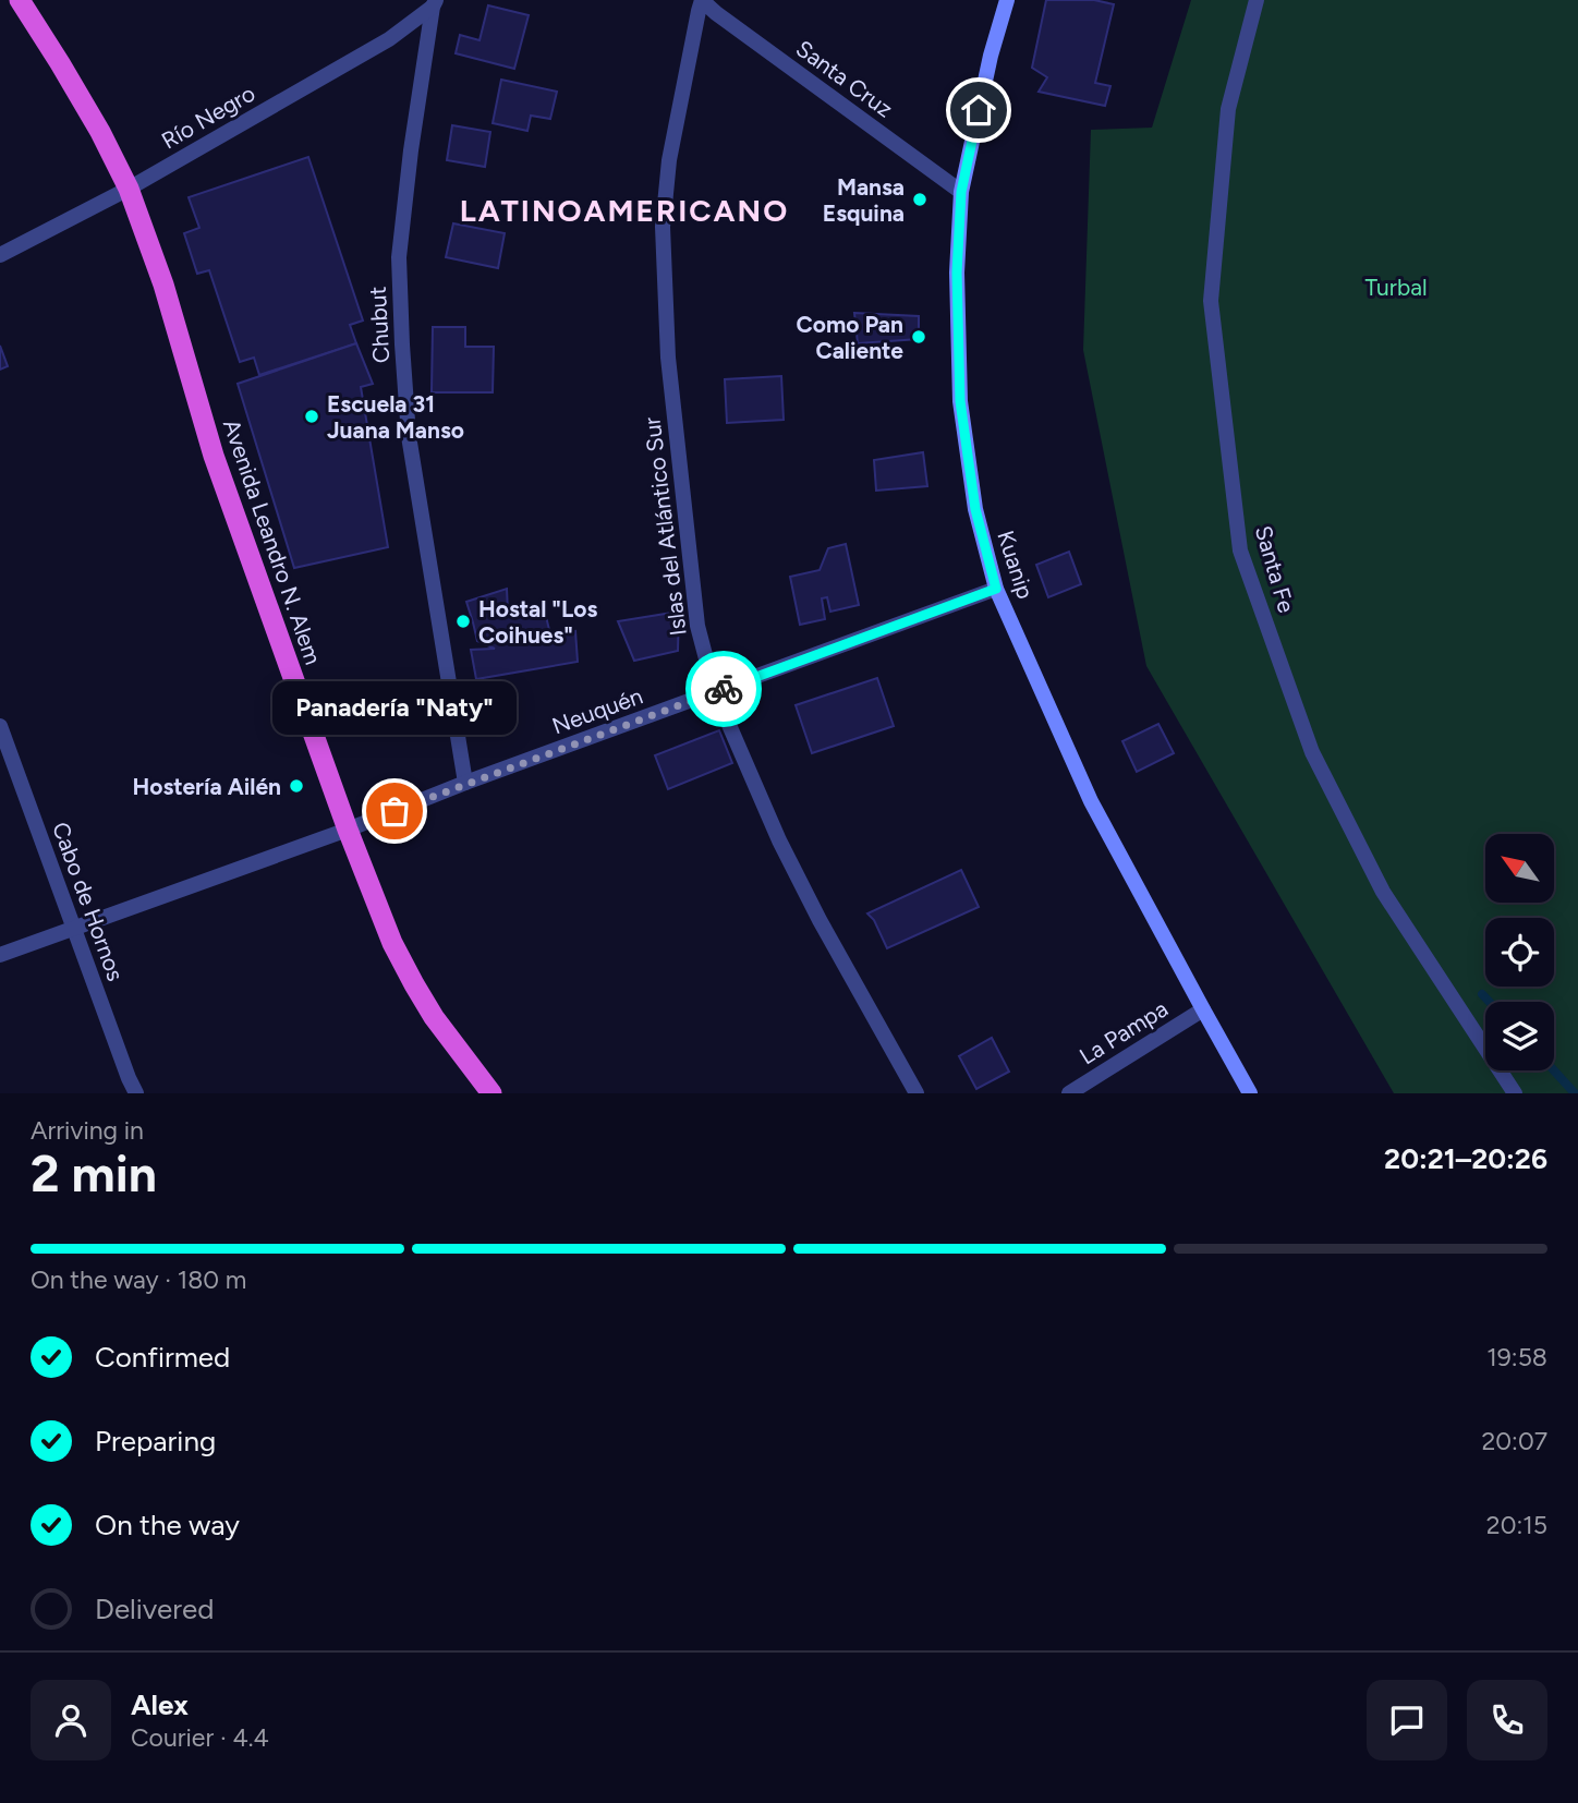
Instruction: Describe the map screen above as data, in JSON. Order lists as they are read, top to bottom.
{
  "streets": {
    "highway": ["Avenida Leandro N. Alem"],
    "main road": ["Kuanip"],
    "street": [
      "Santa Cruz",
      "Río Negro",
      "Chubut",
      "Islas del Atlántico Sur",
      "Santa Fe",
      "Neuquén",
      "Cabo de Hornos",
      "La Pampa"
    ]
  },
  "crossings": [
    ["Santa Cruz", "Islas del Atlántico Sur"],
    ["Santa Cruz", "Kuanip"],
    ["Río Negro", "Chubut"],
    ["Río Negro", "Avenida Leandro N. Alem"],
    ["Chubut", "Neuquén"],
    ["Islas del Atlántico Sur", "Neuquén"],
    ["Avenida Leandro N. Alem", "Neuquén"],
    ["Kuanip", "Neuquén"],
    ["Kuanip", "La Pampa"],
    ["Neuquén", "Cabo de Hornos"]
  ],
  "districts": ["LATINOAMERICANO"],
  "parks": ["Turbal"],
  "places": [
    "Mansa Esquina",
    "Como Pan Caliente",
    "Escuela 31 Juana Manso",
    "Hostal \"Los Coihues\"",
    "Hostería Ailén",
    "Panadería \"Naty\""
  ],
  "north": "top left",
  "page": {
    "bubble": "Panadería \"Naty\"",
    "heading": ["2 min", "Arriving in", "20:21–20:26"],
    "panel": ["Alex", "Courier · 4.4"],
    "bar": "On the way · 180 m",
    "list": [
      ["Confirmed", "19:58"],
      ["Preparing", "20:07"],
      ["On the way", "20:15"],
      "Delivered"
    ]
  }
}
